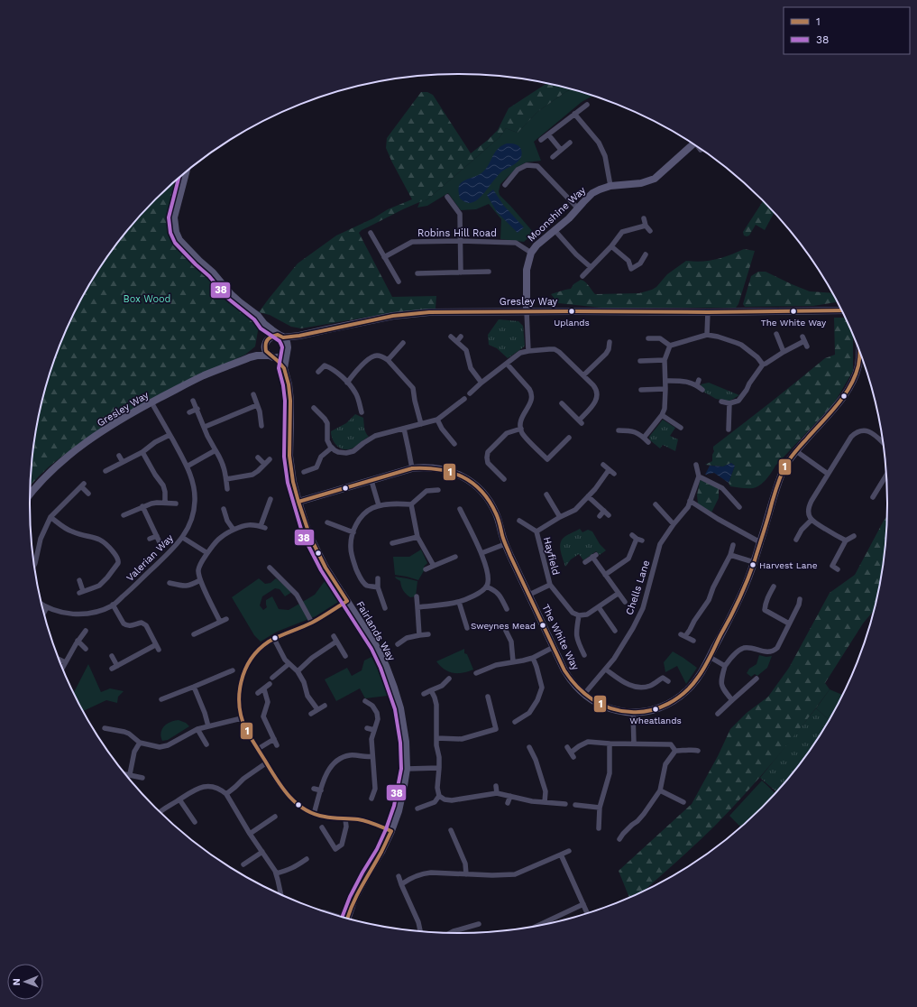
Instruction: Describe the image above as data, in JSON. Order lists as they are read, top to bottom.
{
  "streets": {
    "street": [
      "Moonshine Way",
      "Robins Hill Road",
      "Gresley Way",
      "Hayfield",
      "Valerian Way",
      "Chells Lane",
      "Fairlands Way",
      "The White Way"
    ]
  },
  "crossings": [
    ["Moonshine Way", "Robins Hill Road"],
    ["Moonshine Way", "Gresley Way"],
    ["Gresley Way", "Valerian Way"],
    ["Gresley Way", "Fairlands Way"],
    ["Hayfield", "The White Way"],
    ["Chells Lane", "The White Way"],
    ["Fairlands Way", "The White Way"]
  ],
  "parks": ["Box Wood"],
  "places": [
    "Uplands",
    "The White Way",
    "Harvest Lane",
    "Sweynes Mead",
    "Wheatlands"
  ],
  "lines": ["transit line 38", "transit line 1"],
  "legend": ["1", "38"],
  "north": "left"
}
